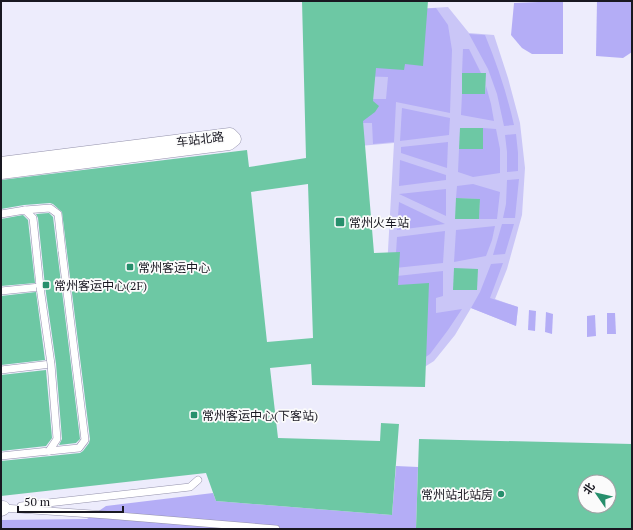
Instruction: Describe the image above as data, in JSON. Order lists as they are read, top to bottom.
{
  "streets": {
    "street": ["车站北路"]
  },
  "places": {
    "transit": [
      "常州火车站",
      "常州客运中心",
      "常州客运中心(2F)",
      "常州客运中心(下客站)"
    ],
    "other": ["常州站北站房"]
  },
  "scale_bar": "50 m",
  "north": "top left"
}
